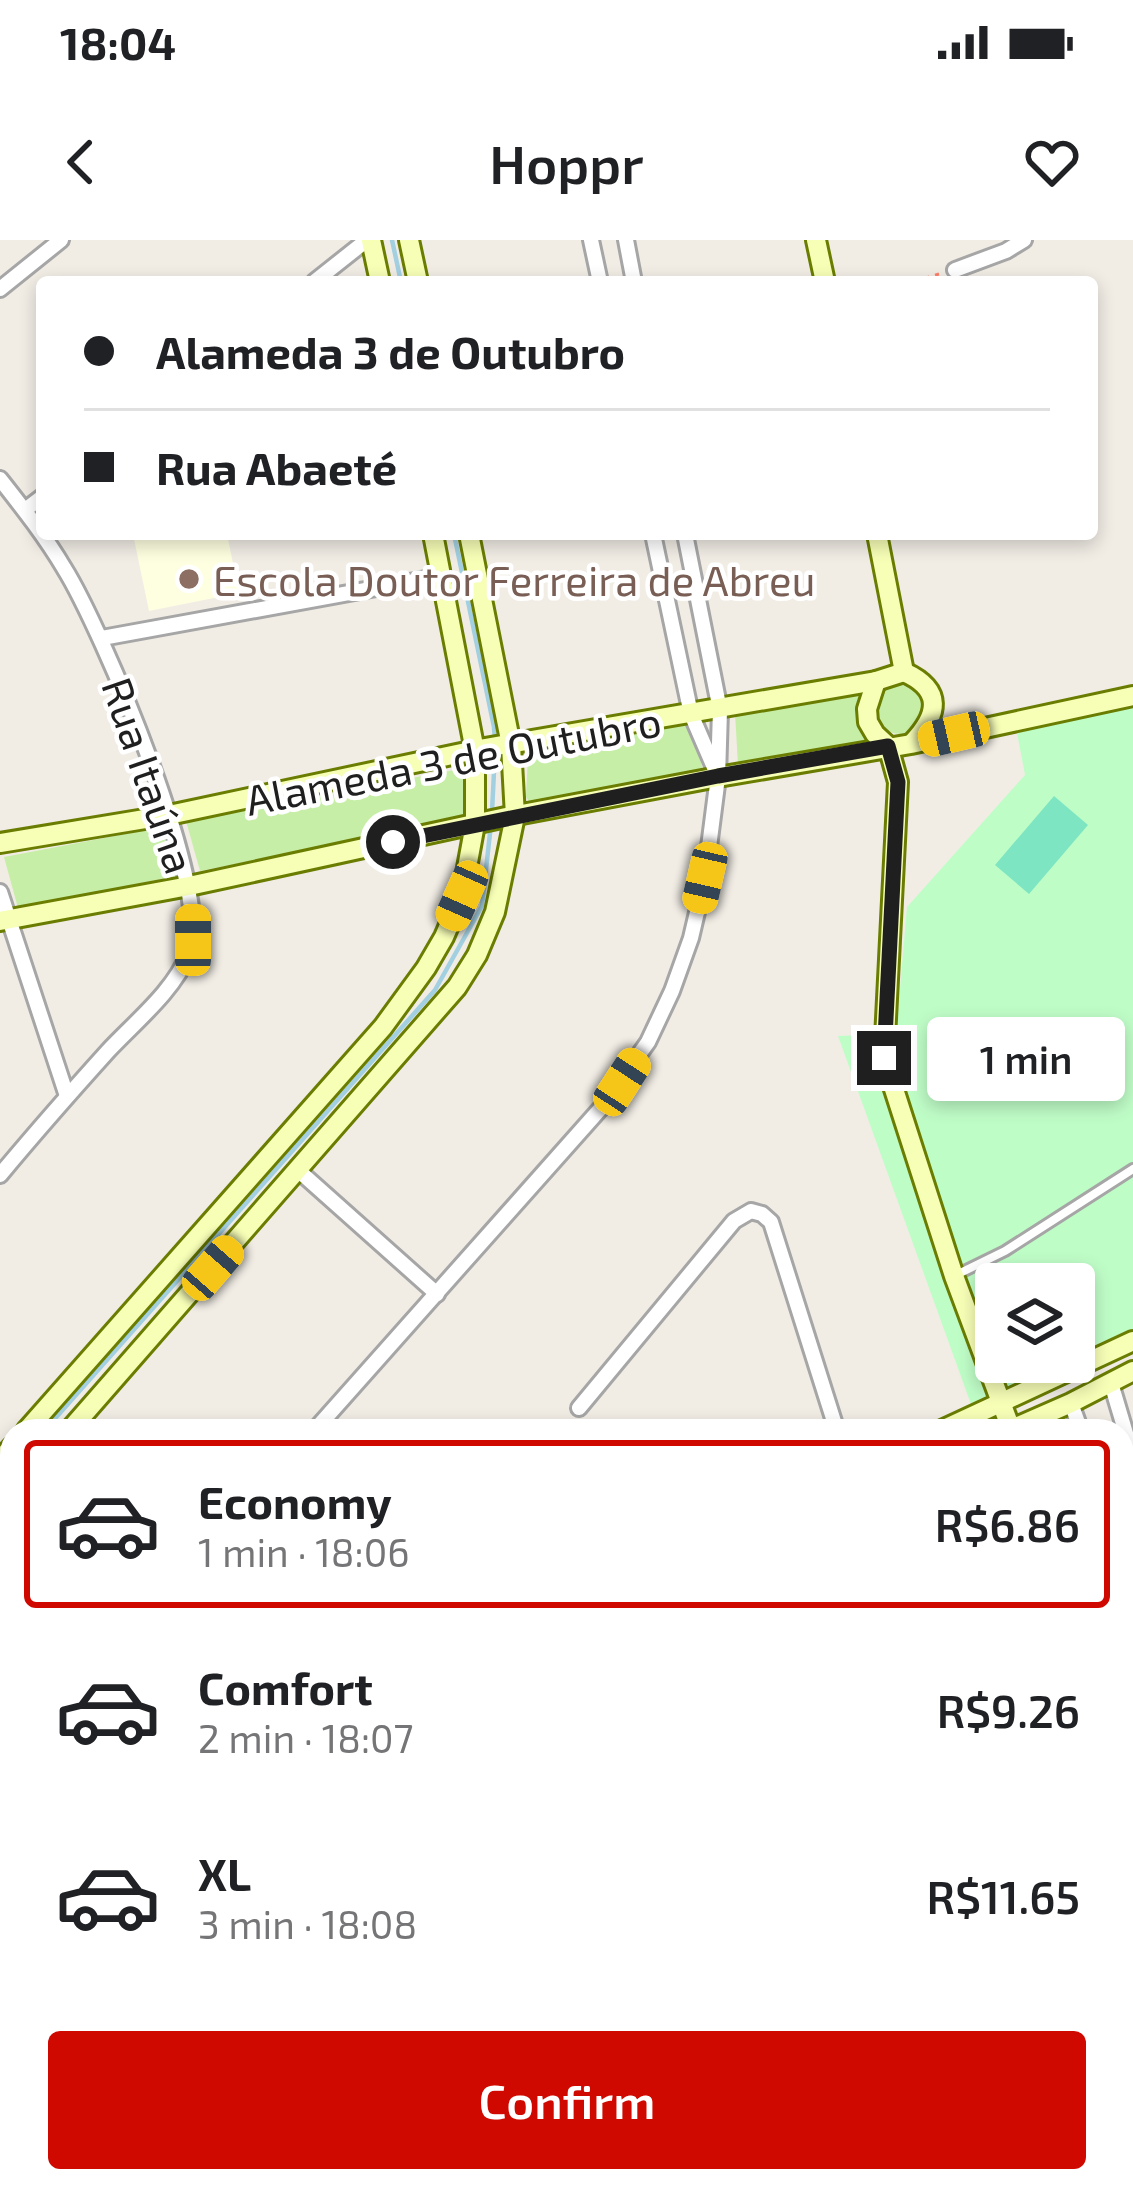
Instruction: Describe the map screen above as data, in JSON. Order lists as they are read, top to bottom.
{
  "streets": {
    "street": ["Alameda 3 de Outubro", "Rua Itaúna"]
  },
  "crossings": [
    ["Alameda 3 de Outubro", "Rua Itaúna"]
  ],
  "places": ["Escola Doutor Ferreira de Abreu"],
  "page": {
    "status": "18:04",
    "header": "Hoppr",
    "banner": ["Alameda 3 de Outubro", "Rua Abaeté"],
    "bubble": "1 min",
    "list": [
      {
        "name": "Economy",
        "note": "1 min · 18:06",
        "value": "R$6.86"
      },
      {
        "name": "Comfort",
        "note": "2 min · 18:07",
        "value": "R$9.26"
      },
      {
        "name": "XL",
        "note": "3 min · 18:08",
        "value": "R$11.65"
      }
    ],
    "buttons": "Confirm"
  }
}
